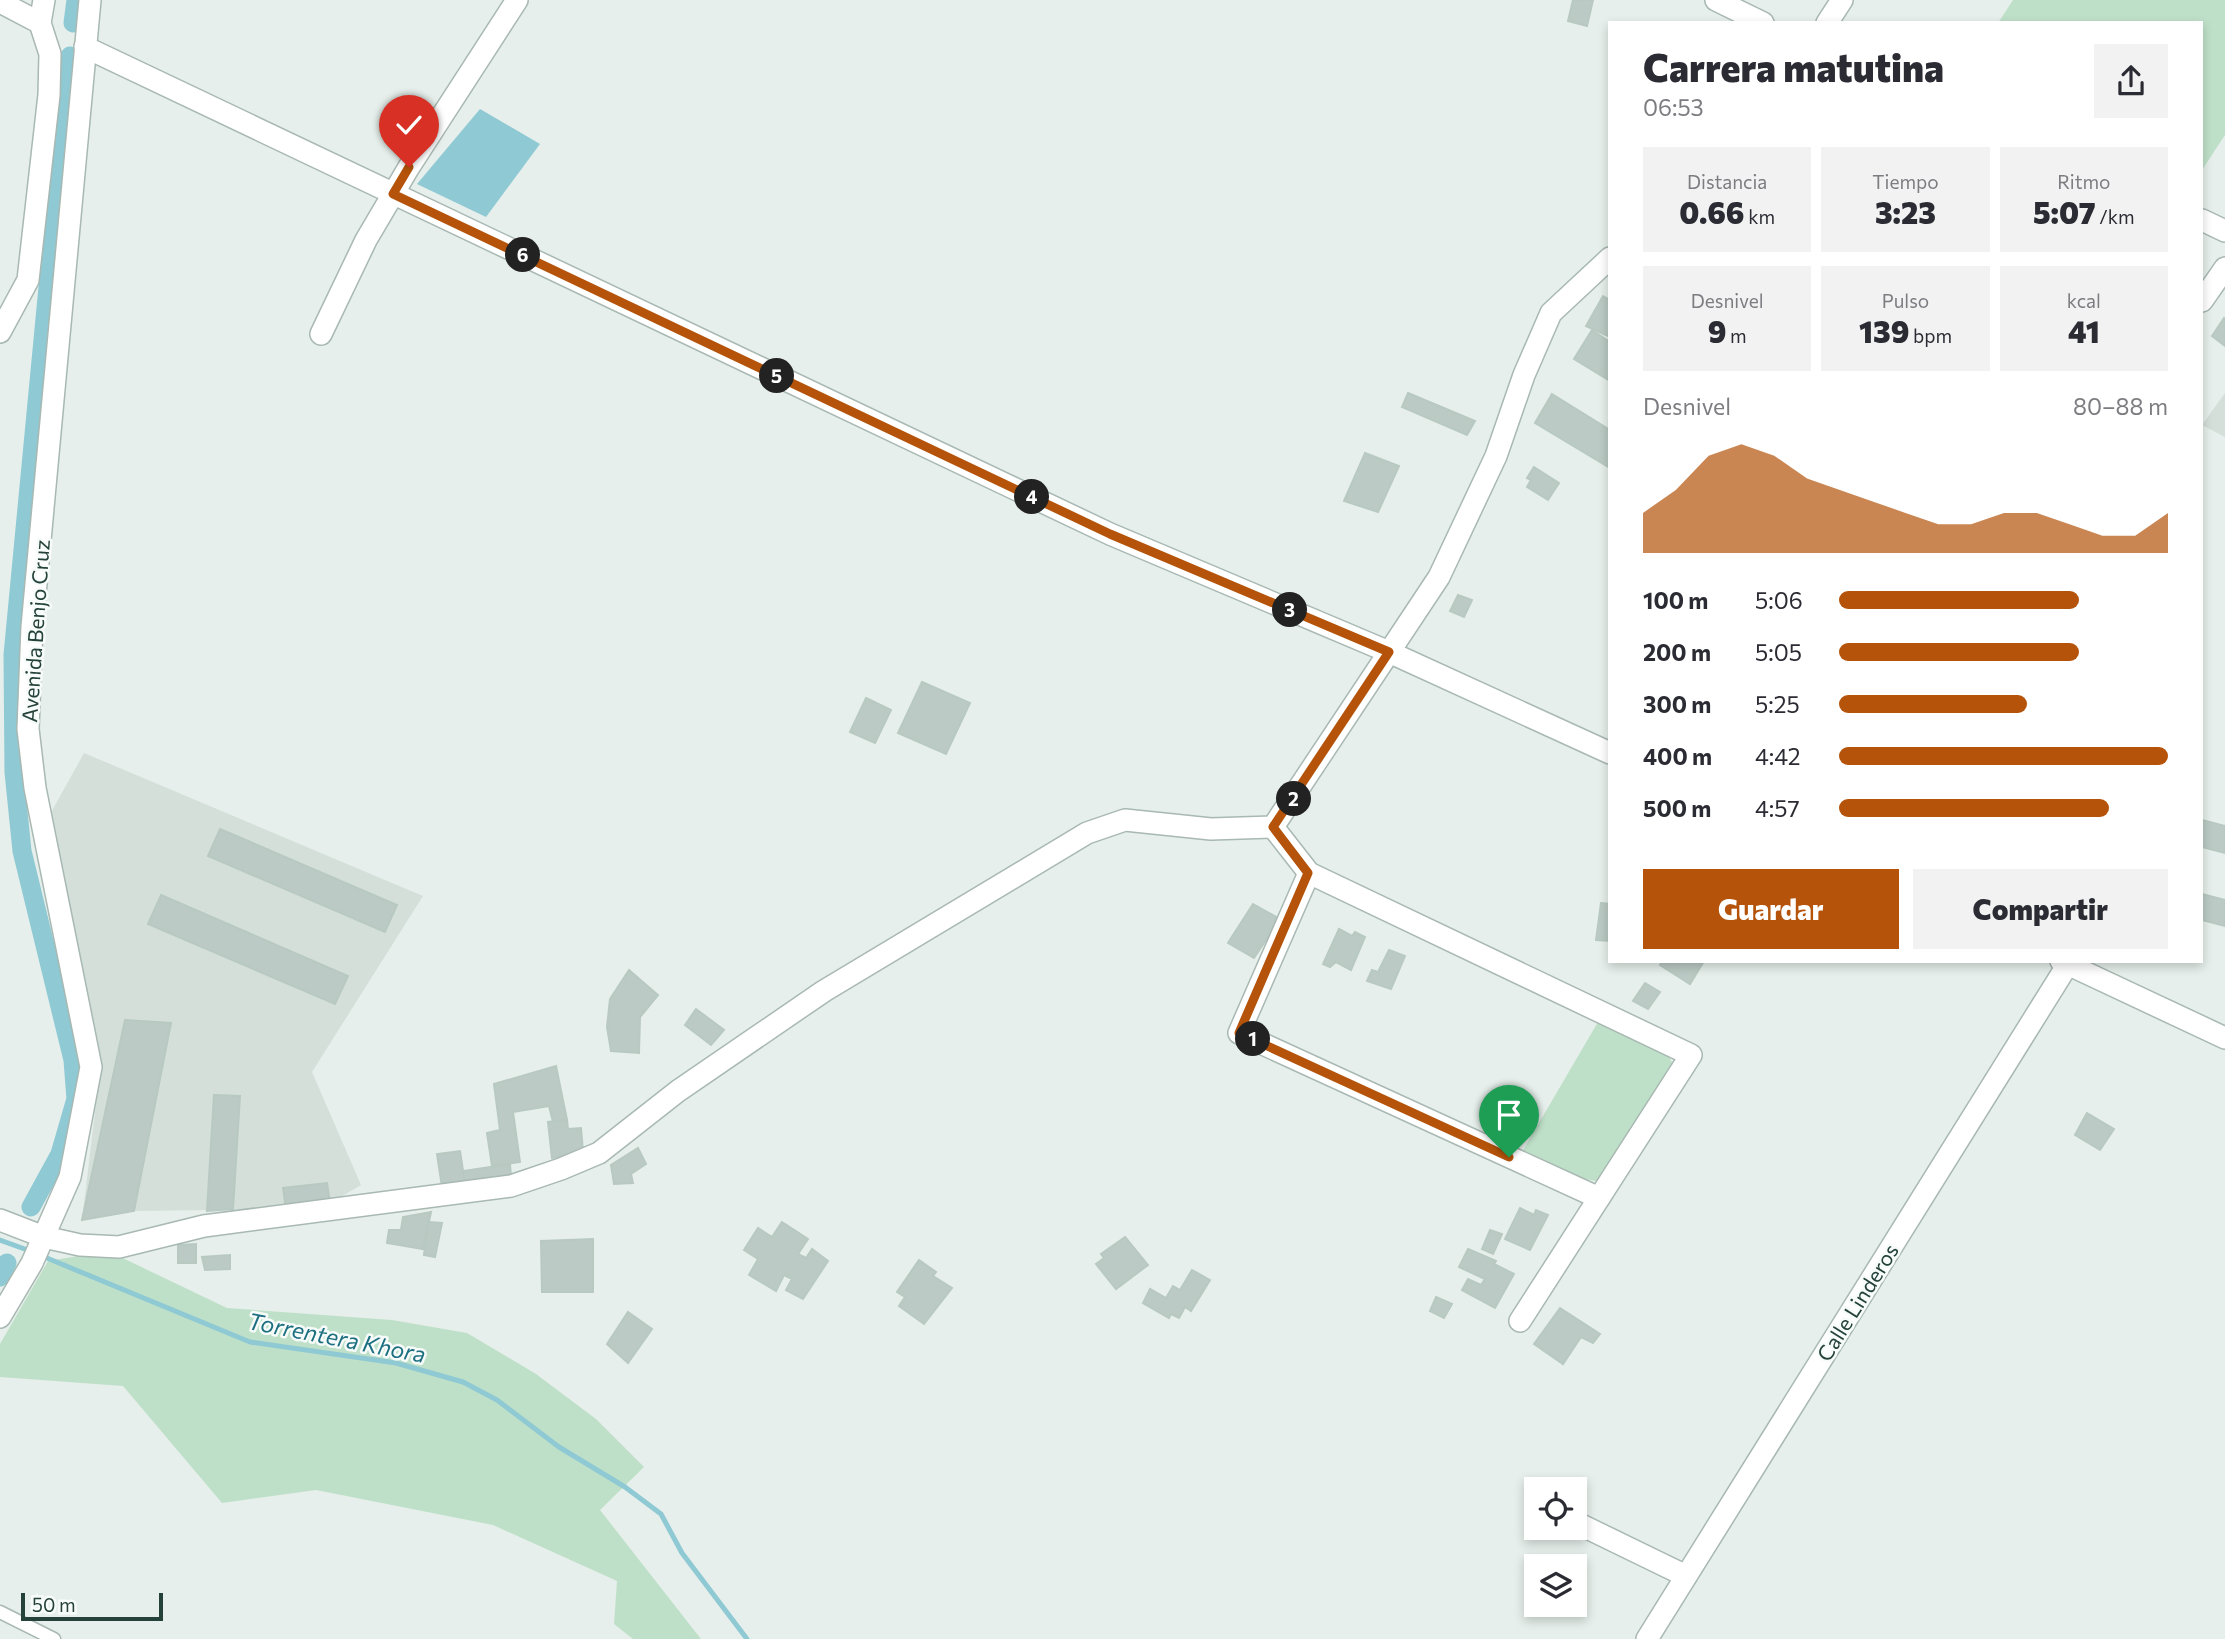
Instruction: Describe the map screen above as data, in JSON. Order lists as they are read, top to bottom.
{
  "streets": {
    "street": ["Avenida Benjo Cruz", "Calle Linderos"]
  },
  "water": ["Torrentera Khora"],
  "scale_bar": "50 m",
  "page": {
    "heading": ["Carrera matutina", "06:53"],
    "stats": [
      ["Distancia", "0.66 km"],
      ["Tiempo", "3:23"],
      ["Ritmo", "5:07 /km"],
      ["Desnivel", "9 m"],
      ["Pulso", "139 bpm"],
      ["kcal", "41"]
    ],
    "pins": [
      "6",
      "5",
      "4",
      "3",
      "2",
      "1"
    ],
    "chart": ["Desnivel", "80–88 m"],
    "list": [
      {
        "name": "100 m",
        "note": "5:06"
      },
      {
        "name": "200 m",
        "note": "5:05"
      },
      {
        "name": "300 m",
        "note": "5:25"
      },
      {
        "name": "400 m",
        "note": "4:42"
      },
      {
        "name": "500 m",
        "note": "4:57"
      }
    ],
    "buttons": ["Guardar", "Compartir"],
    "scale": "50 m"
  }
}
